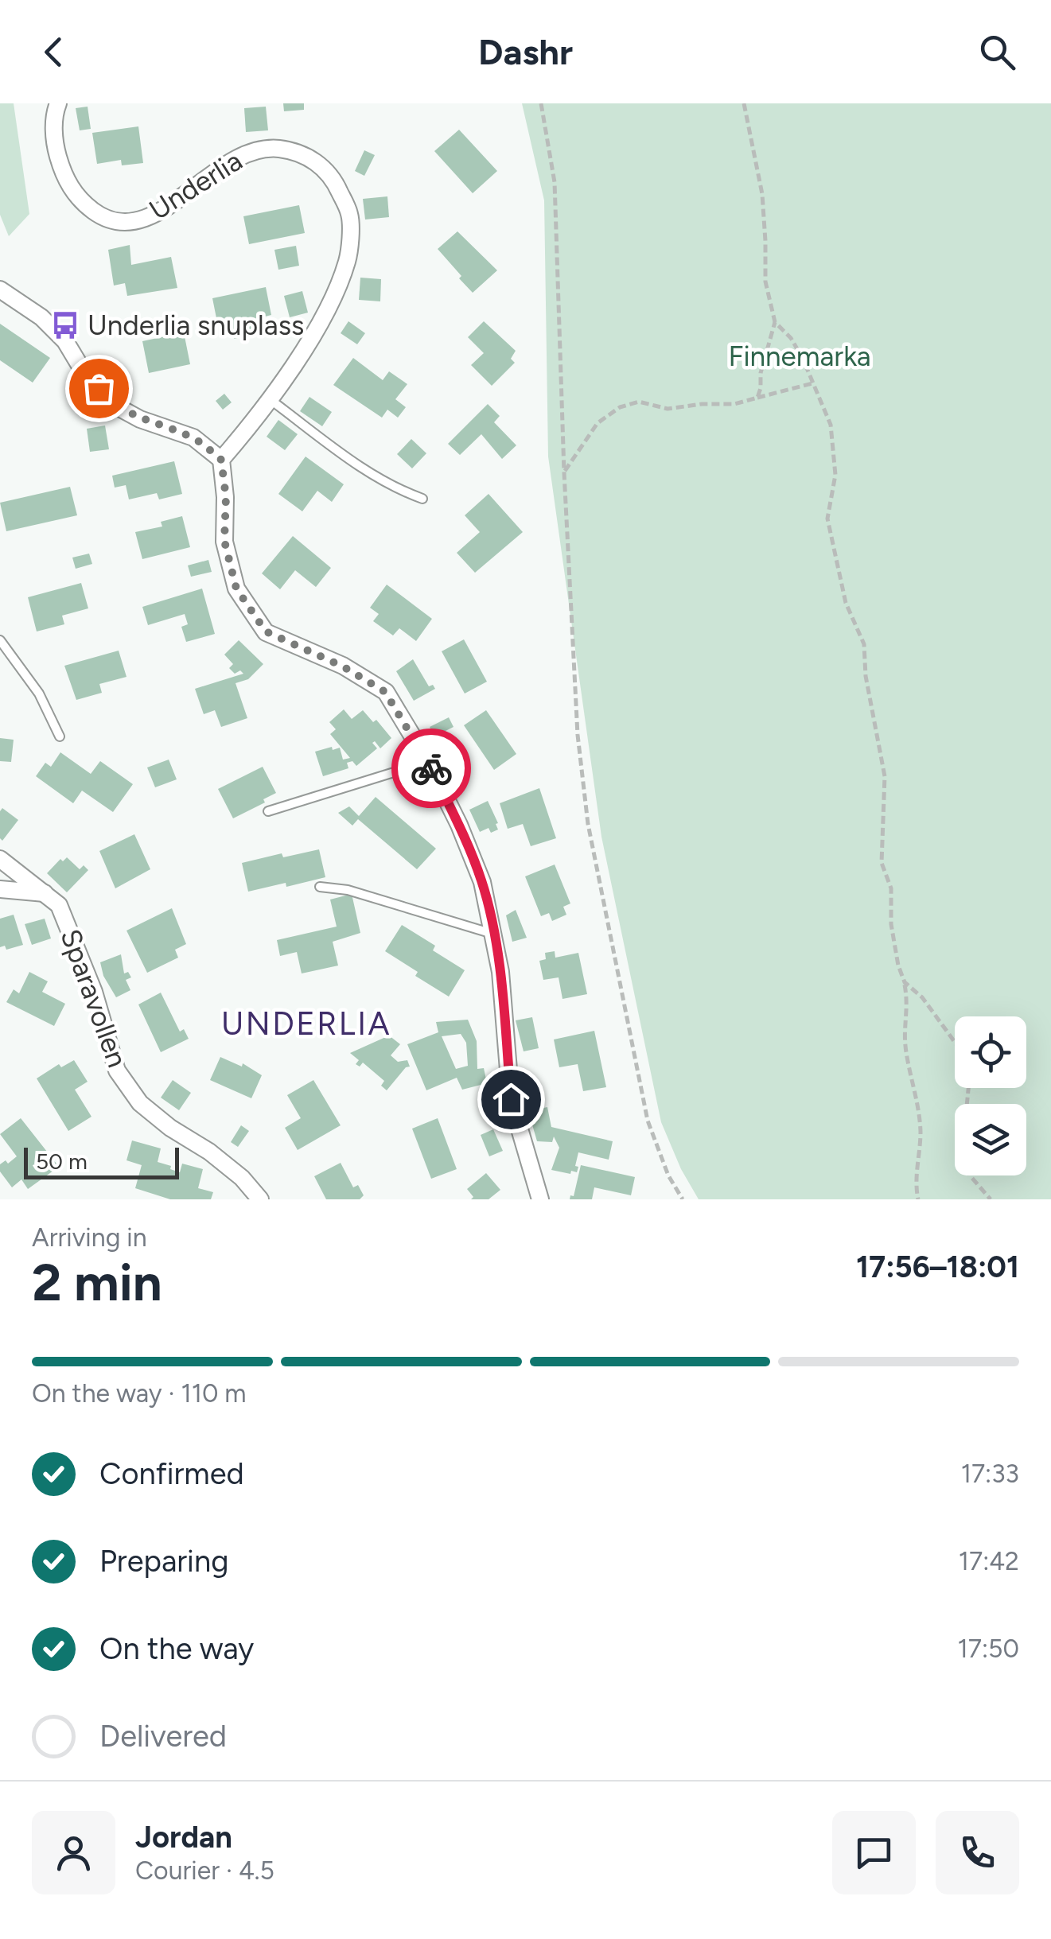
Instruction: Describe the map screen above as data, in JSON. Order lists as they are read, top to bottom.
{
  "streets": {
    "street": ["Underlia", "Sparavollen"]
  },
  "districts": ["UNDERLIA"],
  "parks": ["Finnemarka"],
  "places": {
    "bus stop": ["Underlia snuplass"]
  },
  "scale_bar": "50 m",
  "page": {
    "header": "Dashr",
    "scale": "50 m",
    "heading": ["2 min", "Arriving in", "17:56–18:01"],
    "panel": ["Jordan", "Courier · 4.5"],
    "bar": "On the way · 110 m",
    "list": [
      ["Confirmed", "17:33"],
      ["Preparing", "17:42"],
      ["On the way", "17:50"],
      "Delivered"
    ]
  }
}
